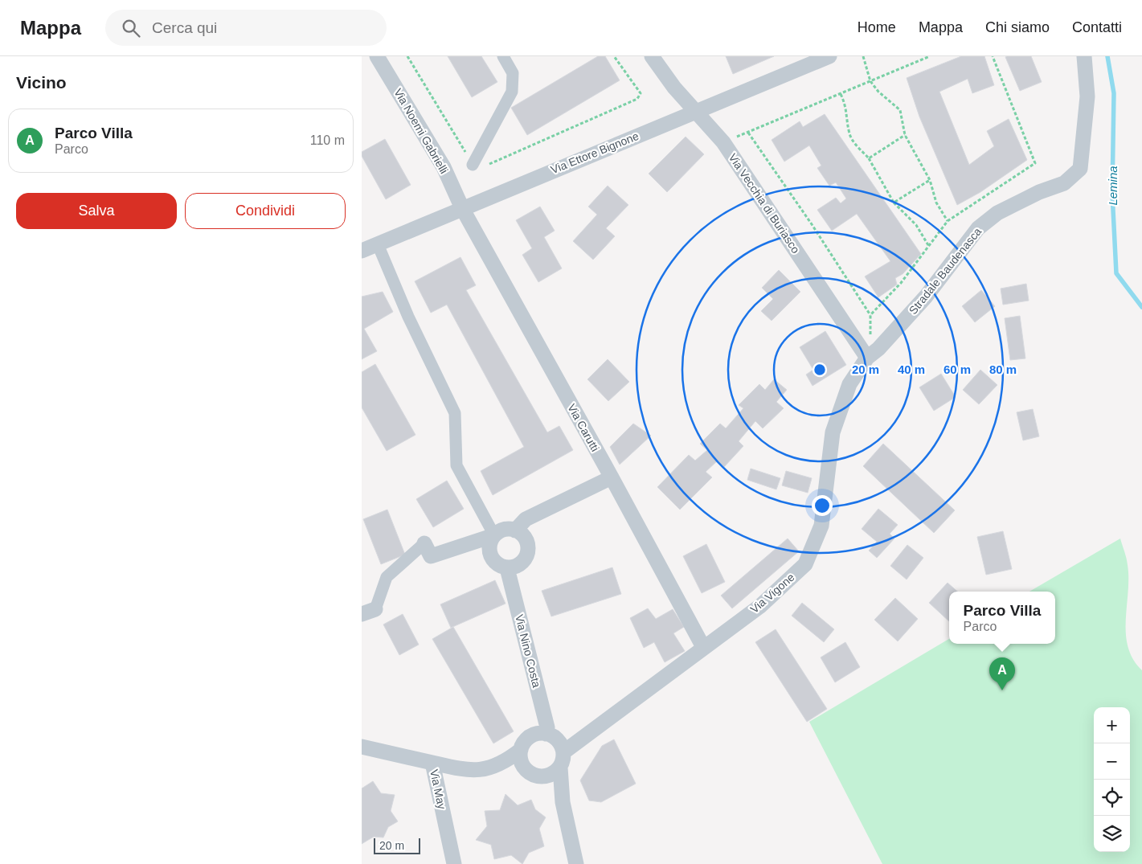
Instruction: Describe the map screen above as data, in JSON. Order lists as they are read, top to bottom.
{
  "streets": {
    "street": [
      "Via Noemi Gabrielli",
      "Via Ettore Bignone",
      "Via Vecchia di Buriasco",
      "Stradale Baudenasca",
      "Via Carutti",
      "Via Vigone",
      "Via Nino Costa",
      "Via May"
    ]
  },
  "crossings": [
    ["Via Noemi Gabrielli", "Via Ettore Bignone"],
    ["Via Noemi Gabrielli", "Via Carutti"],
    ["Via Ettore Bignone", "Via Vecchia di Buriasco"],
    ["Via Ettore Bignone", "Via Carutti"],
    ["Via Vecchia di Buriasco", "Stradale Baudenasca"],
    ["Via Vecchia di Buriasco", "Via Vigone"],
    ["Stradale Baudenasca", "Via Vigone"],
    ["Via Carutti", "Via Vigone"],
    ["Via Vigone", "Via Nino Costa"]
  ],
  "water": ["Lemina"],
  "scale_bar": "20 m",
  "page": {
    "header": "Mappa",
    "search": "Cerca qui",
    "nav": [
      "Home",
      "Mappa",
      "Chi siamo",
      "Contatti"
    ],
    "heading": "Vicino",
    "list": [
      {
        "mark": "A",
        "name": "Parco Villa",
        "note": "Parco",
        "value": "110 m"
      }
    ],
    "buttons": ["Salva", "Condividi"],
    "popup": ["Parco Villa", "Parco"],
    "pins": "A",
    "map_buttons": ["+", "−"],
    "scale": "20 m"
  },
  "rings": [
    "20 m",
    "40 m",
    "60 m",
    "80 m"
  ]
}
